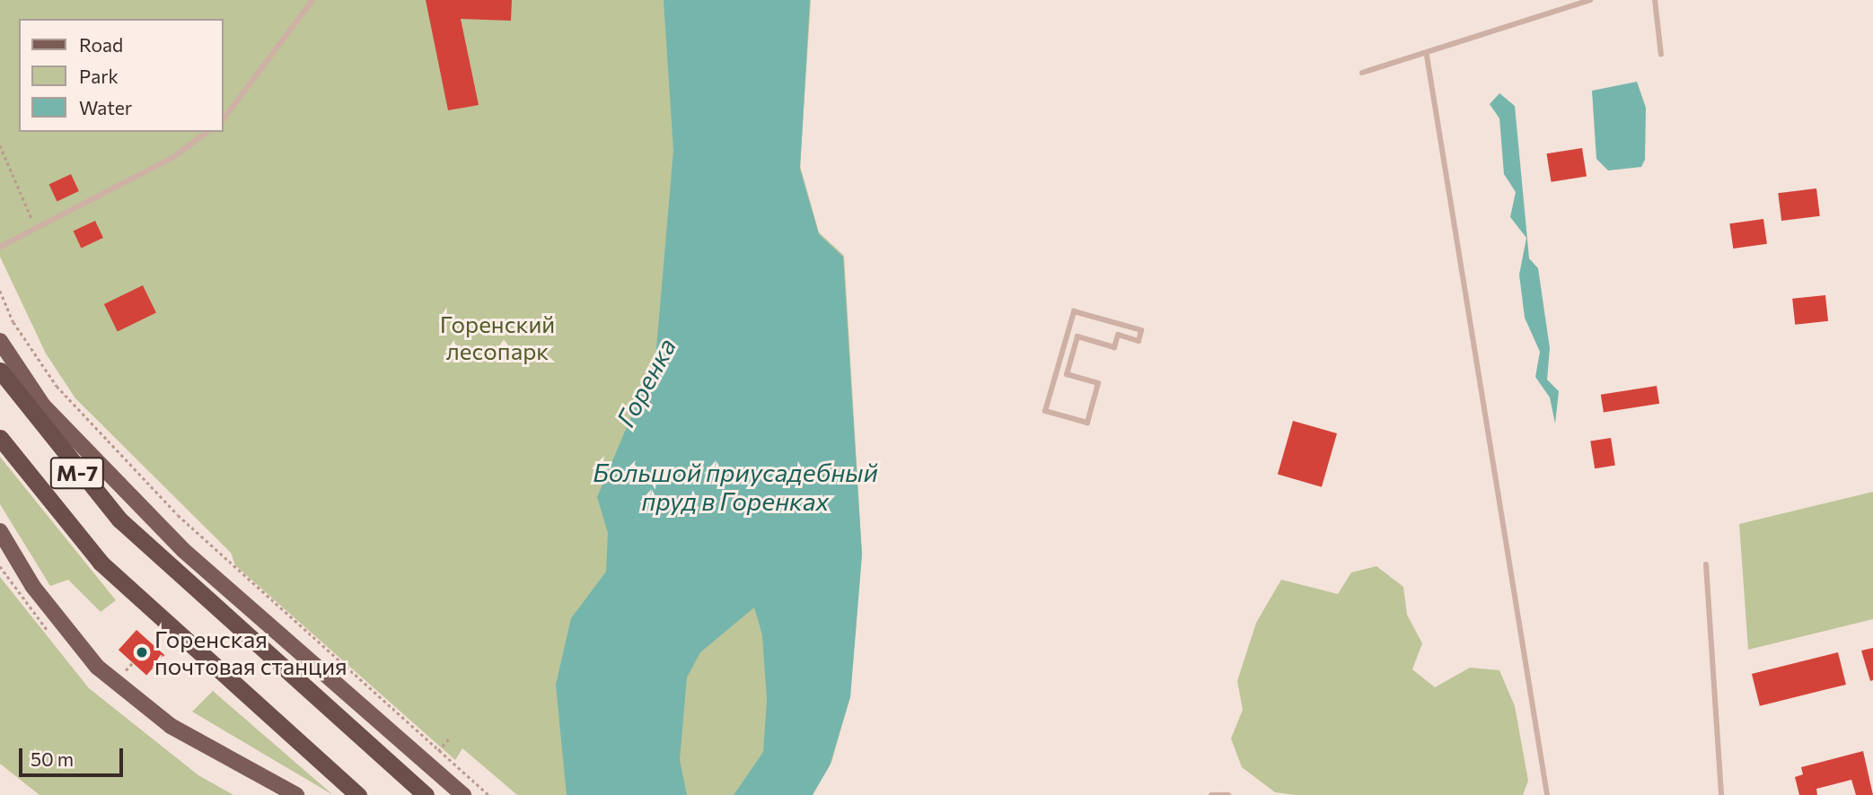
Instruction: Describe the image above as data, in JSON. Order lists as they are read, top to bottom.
{
  "streets": {
    "highway": ["М-7"]
  },
  "water": ["Горенка", "Большой приусадебный пруд в Горенках"],
  "parks": ["Горенский лесопарк"],
  "places": ["Горенская почтовая станция"],
  "legend": ["Road", "Park", "Water"],
  "scale_bar": "50 m"
}
